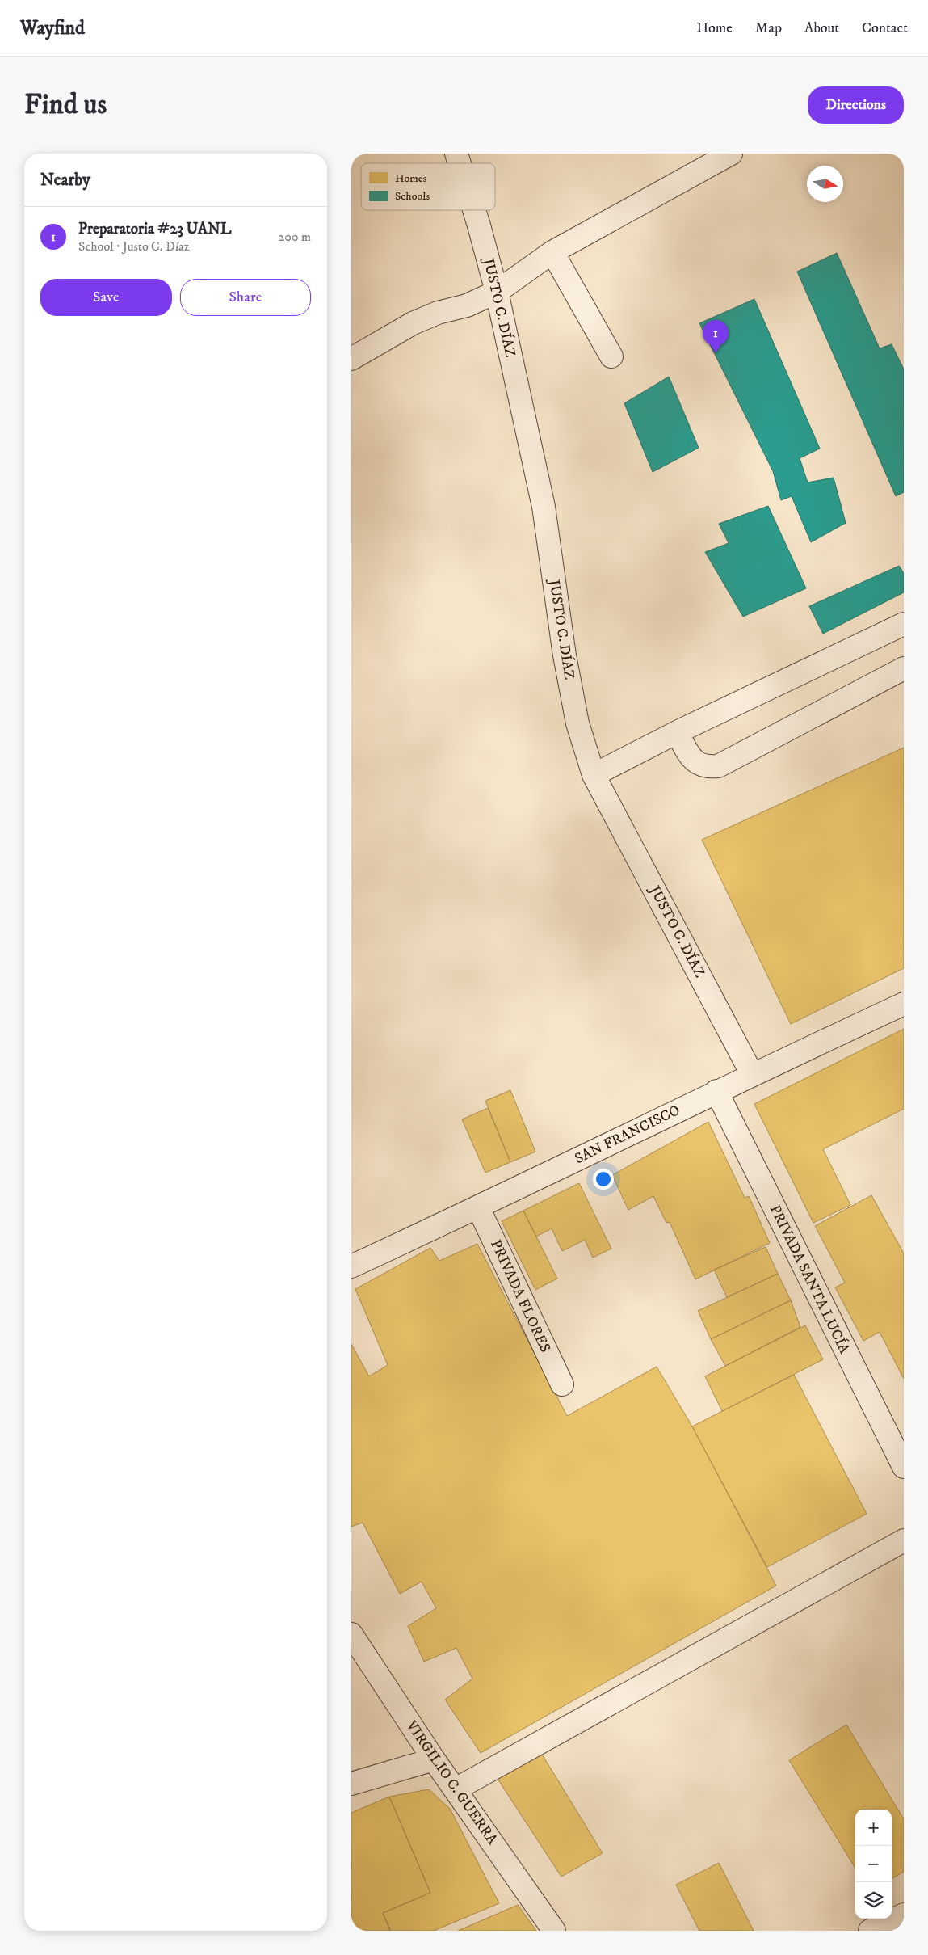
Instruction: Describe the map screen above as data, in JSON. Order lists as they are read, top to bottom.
{
  "streets": {
    "street": [
      "JUSTO C. DÍAZ",
      "SAN FRANCISCO",
      "PRIVADA SANTA LUCÍA",
      "PRIVADA FLORES",
      "VIRGILIO C. GUERRA"
    ]
  },
  "crossings": [
    ["JUSTO C. DÍAZ", "SAN FRANCISCO"],
    ["SAN FRANCISCO", "PRIVADA SANTA LUCÍA"],
    ["SAN FRANCISCO", "PRIVADA FLORES"]
  ],
  "legend": ["Homes", "Schools"],
  "north": "right",
  "page": {
    "header": "Wayfind",
    "nav": [
      "Home",
      "Map",
      "About",
      "Contact"
    ],
    "buttons": [
      "Directions",
      ["Save", "Share"]
    ],
    "title": "Find us",
    "heading": "Nearby",
    "list": [
      {
        "mark": "1",
        "name": "Preparatoria #23 UANL",
        "note": "School · Justo C. Díaz",
        "value": "200 m"
      }
    ],
    "pins": "1",
    "map_buttons": ["+", "−"]
  }
}
